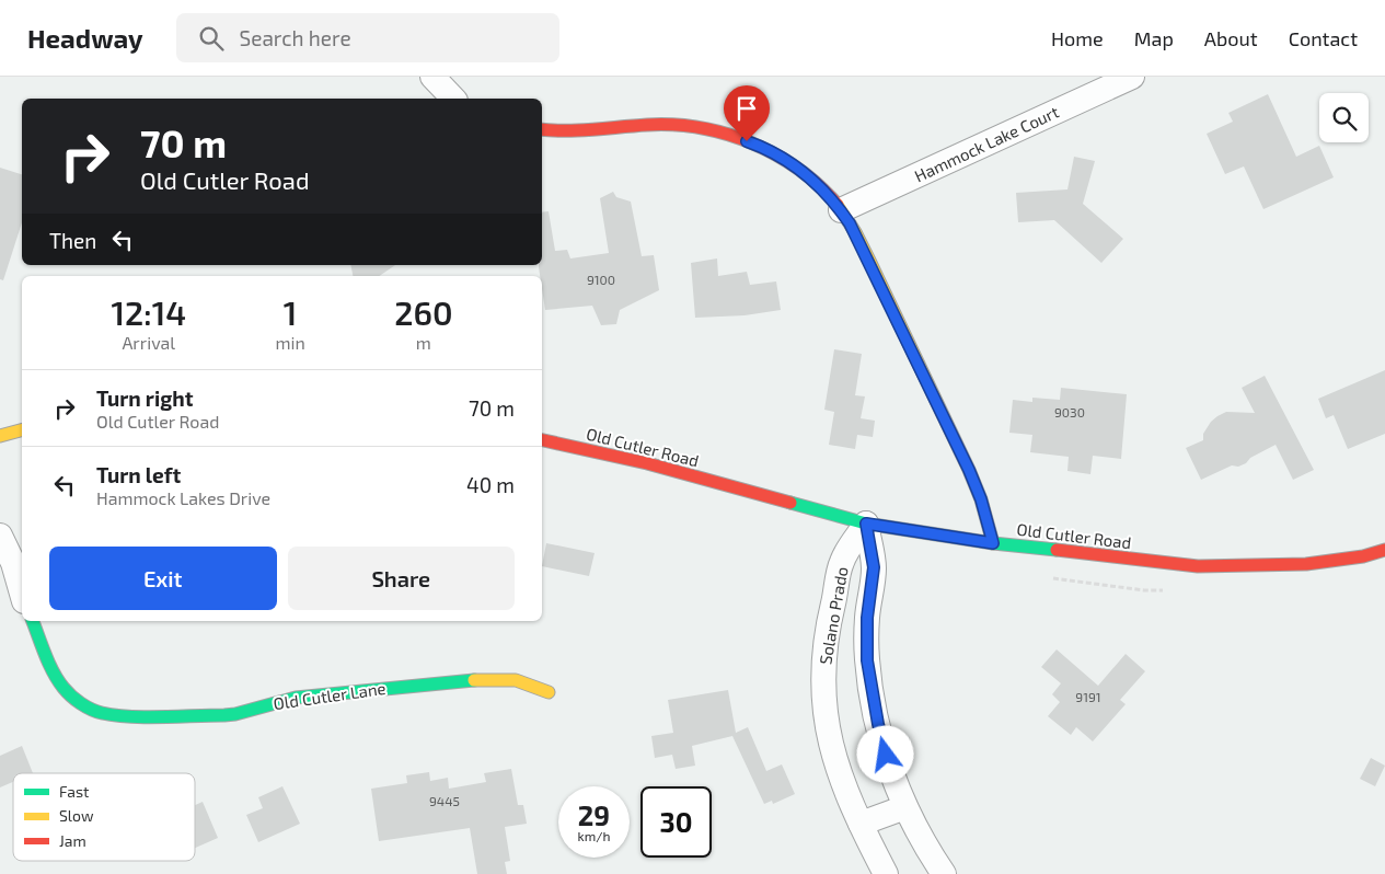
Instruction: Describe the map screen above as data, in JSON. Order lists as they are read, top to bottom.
{
  "streets": {
    "street": [
      "Hammock Lake Court",
      "Old Cutler Road",
      "Solano Prado",
      "Old Cutler Lane"
    ]
  },
  "crossings": [
    ["Old Cutler Road", "Solano Prado"]
  ],
  "house_numbers": [
    "9100",
    "9030",
    "9191",
    "9445"
  ],
  "legend": ["Fast", "Slow", "Jam"],
  "page": {
    "header": "Headway",
    "search": "Search here",
    "nav": [
      "Home",
      "Map",
      "About",
      "Contact"
    ],
    "turn": ["70 m", "Old Cutler Road"],
    "then": "Then",
    "eta": [
      "12:14",
      "Arrival",
      "1",
      "min",
      "260",
      "m"
    ],
    "list": [
      {
        "name": "Turn right",
        "note": "Old Cutler Road",
        "value": "70 m"
      },
      {
        "name": "Turn left",
        "note": "Hammock Lakes Drive",
        "value": "40 m"
      }
    ],
    "buttons": ["Exit", "Share"],
    "speed": "29 km/h",
    "limit": "30"
  }
}
